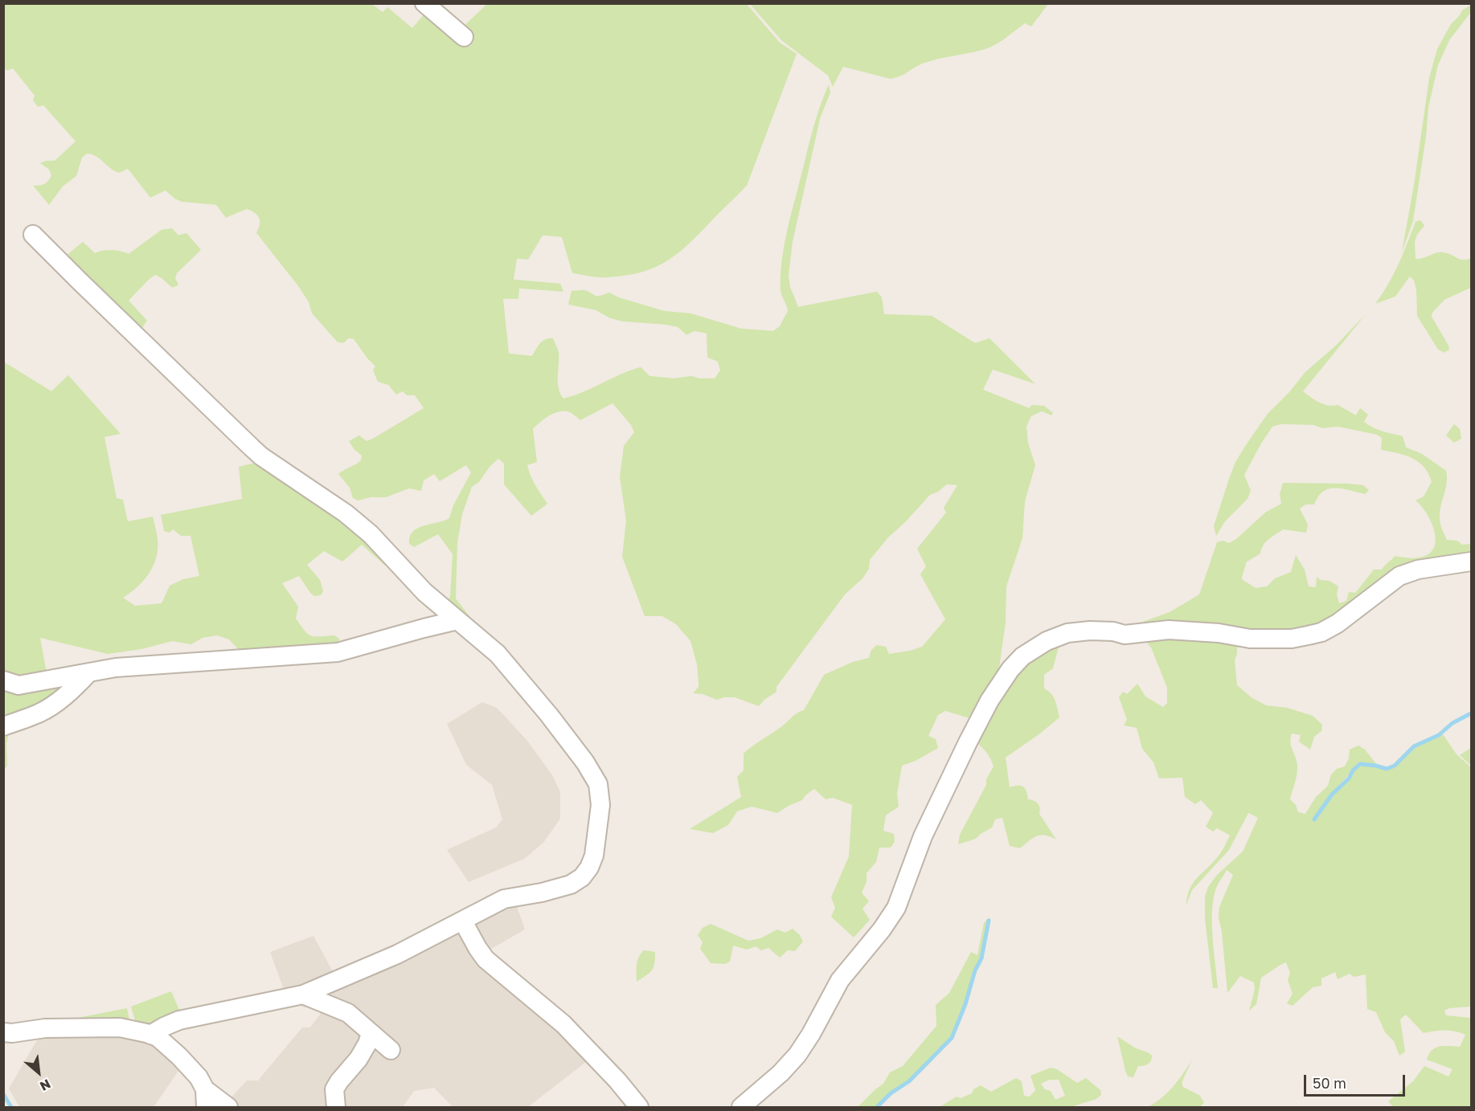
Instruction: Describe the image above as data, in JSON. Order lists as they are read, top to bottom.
{
  "scale_bar": "50 m",
  "north": "bottom right"
}
